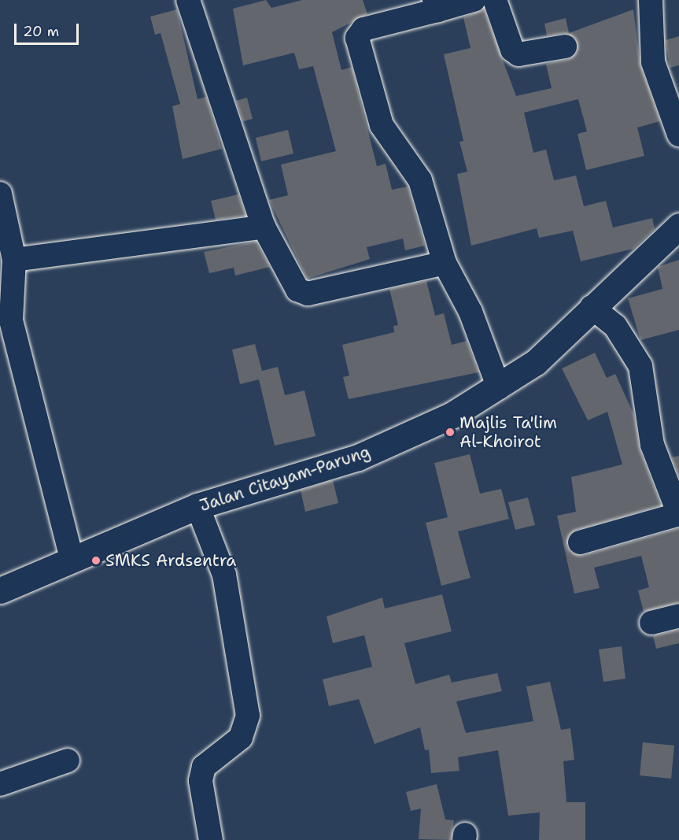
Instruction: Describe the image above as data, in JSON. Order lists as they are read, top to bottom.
{
  "streets": {
    "street": ["Jalan Citayam-Parung"]
  },
  "places": ["Majlis Ta'lim Al-Khoirot", "SMKS Ardsentra"],
  "scale_bar": "20 m"
}
